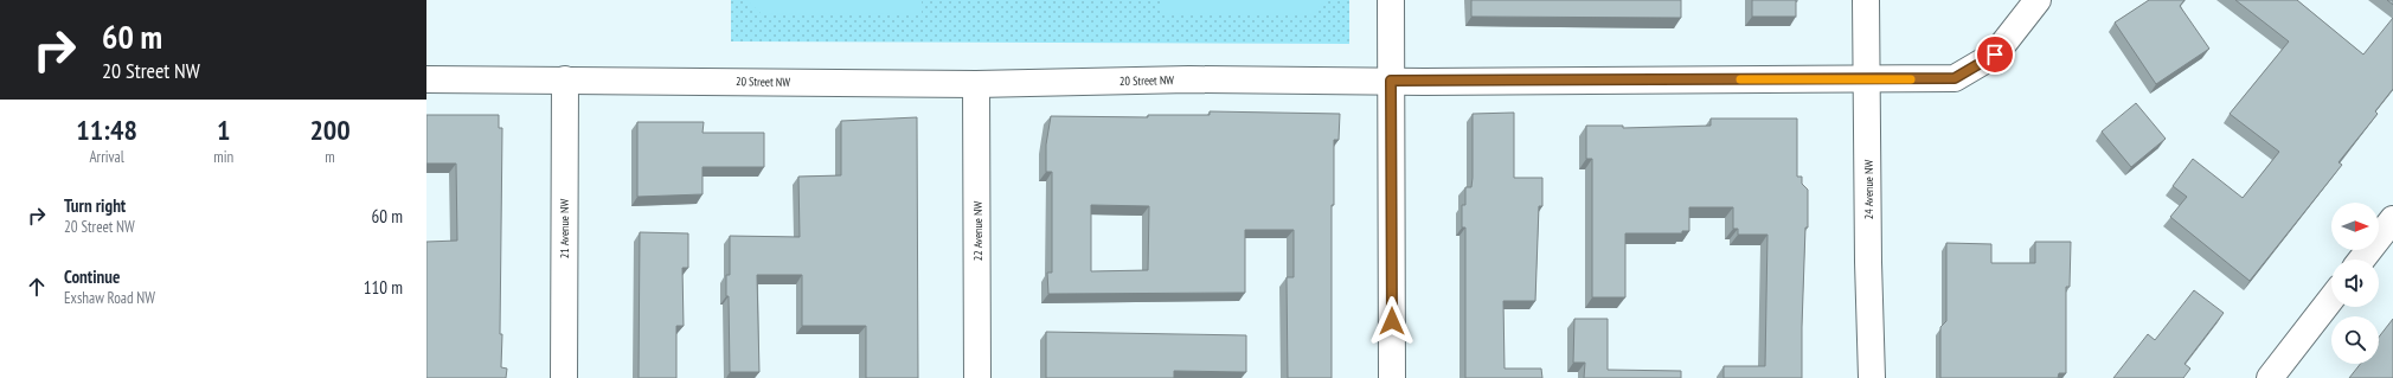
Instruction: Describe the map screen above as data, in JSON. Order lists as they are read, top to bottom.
{
  "streets": {
    "street": [
      "20 Street NW",
      "24 Avenue NW",
      "21 Avenue NW",
      "22 Avenue NW"
    ]
  },
  "crossings": [
    ["20 Street NW", "24 Avenue NW"],
    ["20 Street NW", "21 Avenue NW"],
    ["20 Street NW", "22 Avenue NW"]
  ],
  "north": "right",
  "page": {
    "turn": ["60 m", "20 Street NW"],
    "eta": [
      "11:48",
      "Arrival",
      "1",
      "min",
      "200",
      "m"
    ],
    "list": [
      {
        "name": "Turn right",
        "note": "20 Street NW",
        "value": "60 m"
      },
      {
        "name": "Continue",
        "note": "Exshaw Road NW",
        "value": "110 m"
      }
    ]
  }
}
